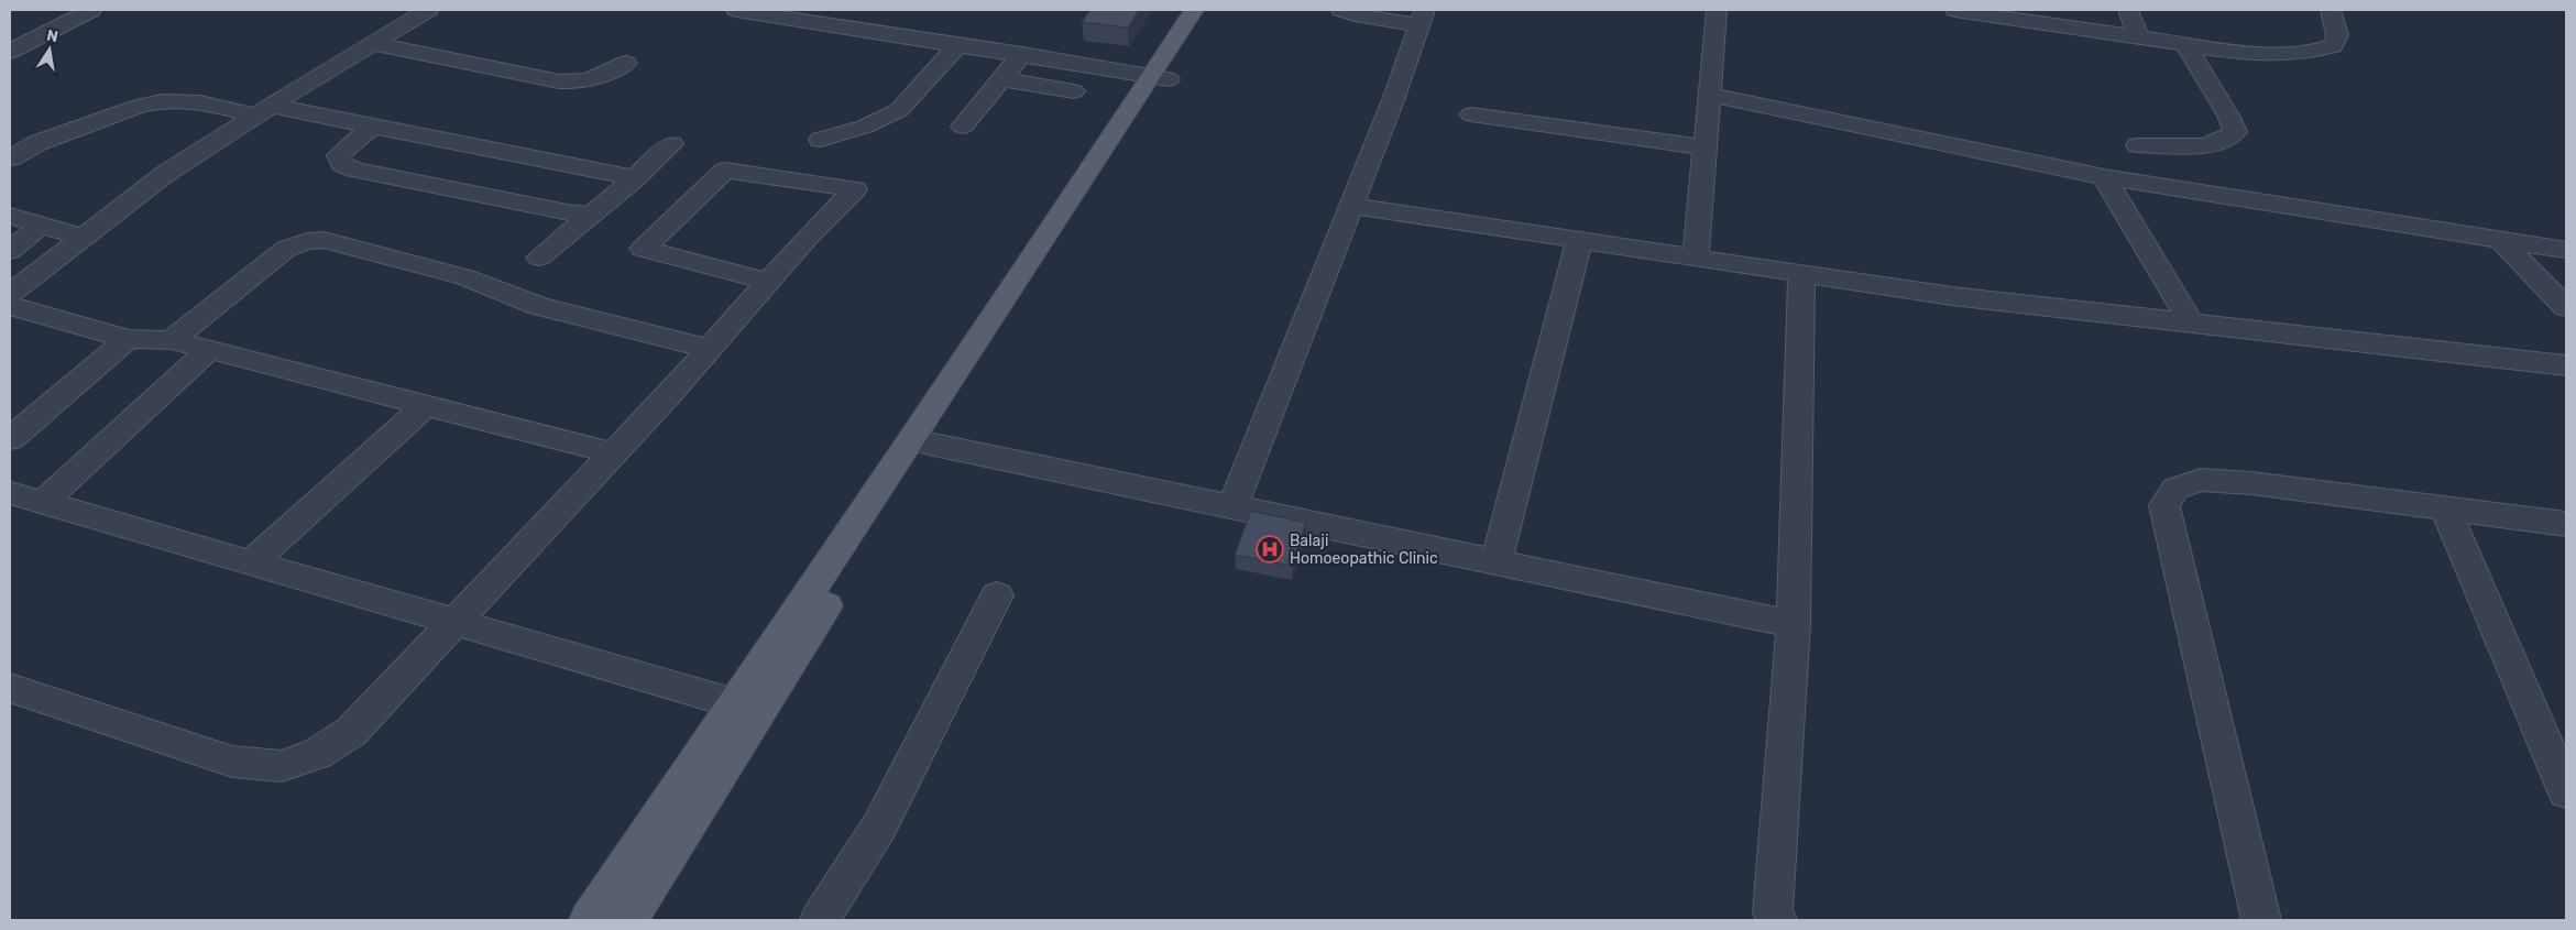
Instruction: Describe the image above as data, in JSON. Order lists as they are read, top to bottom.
{
  "places": {
    "hospital": ["Balaji Homoeopathic Clinic"]
  },
  "north": "top"
}
